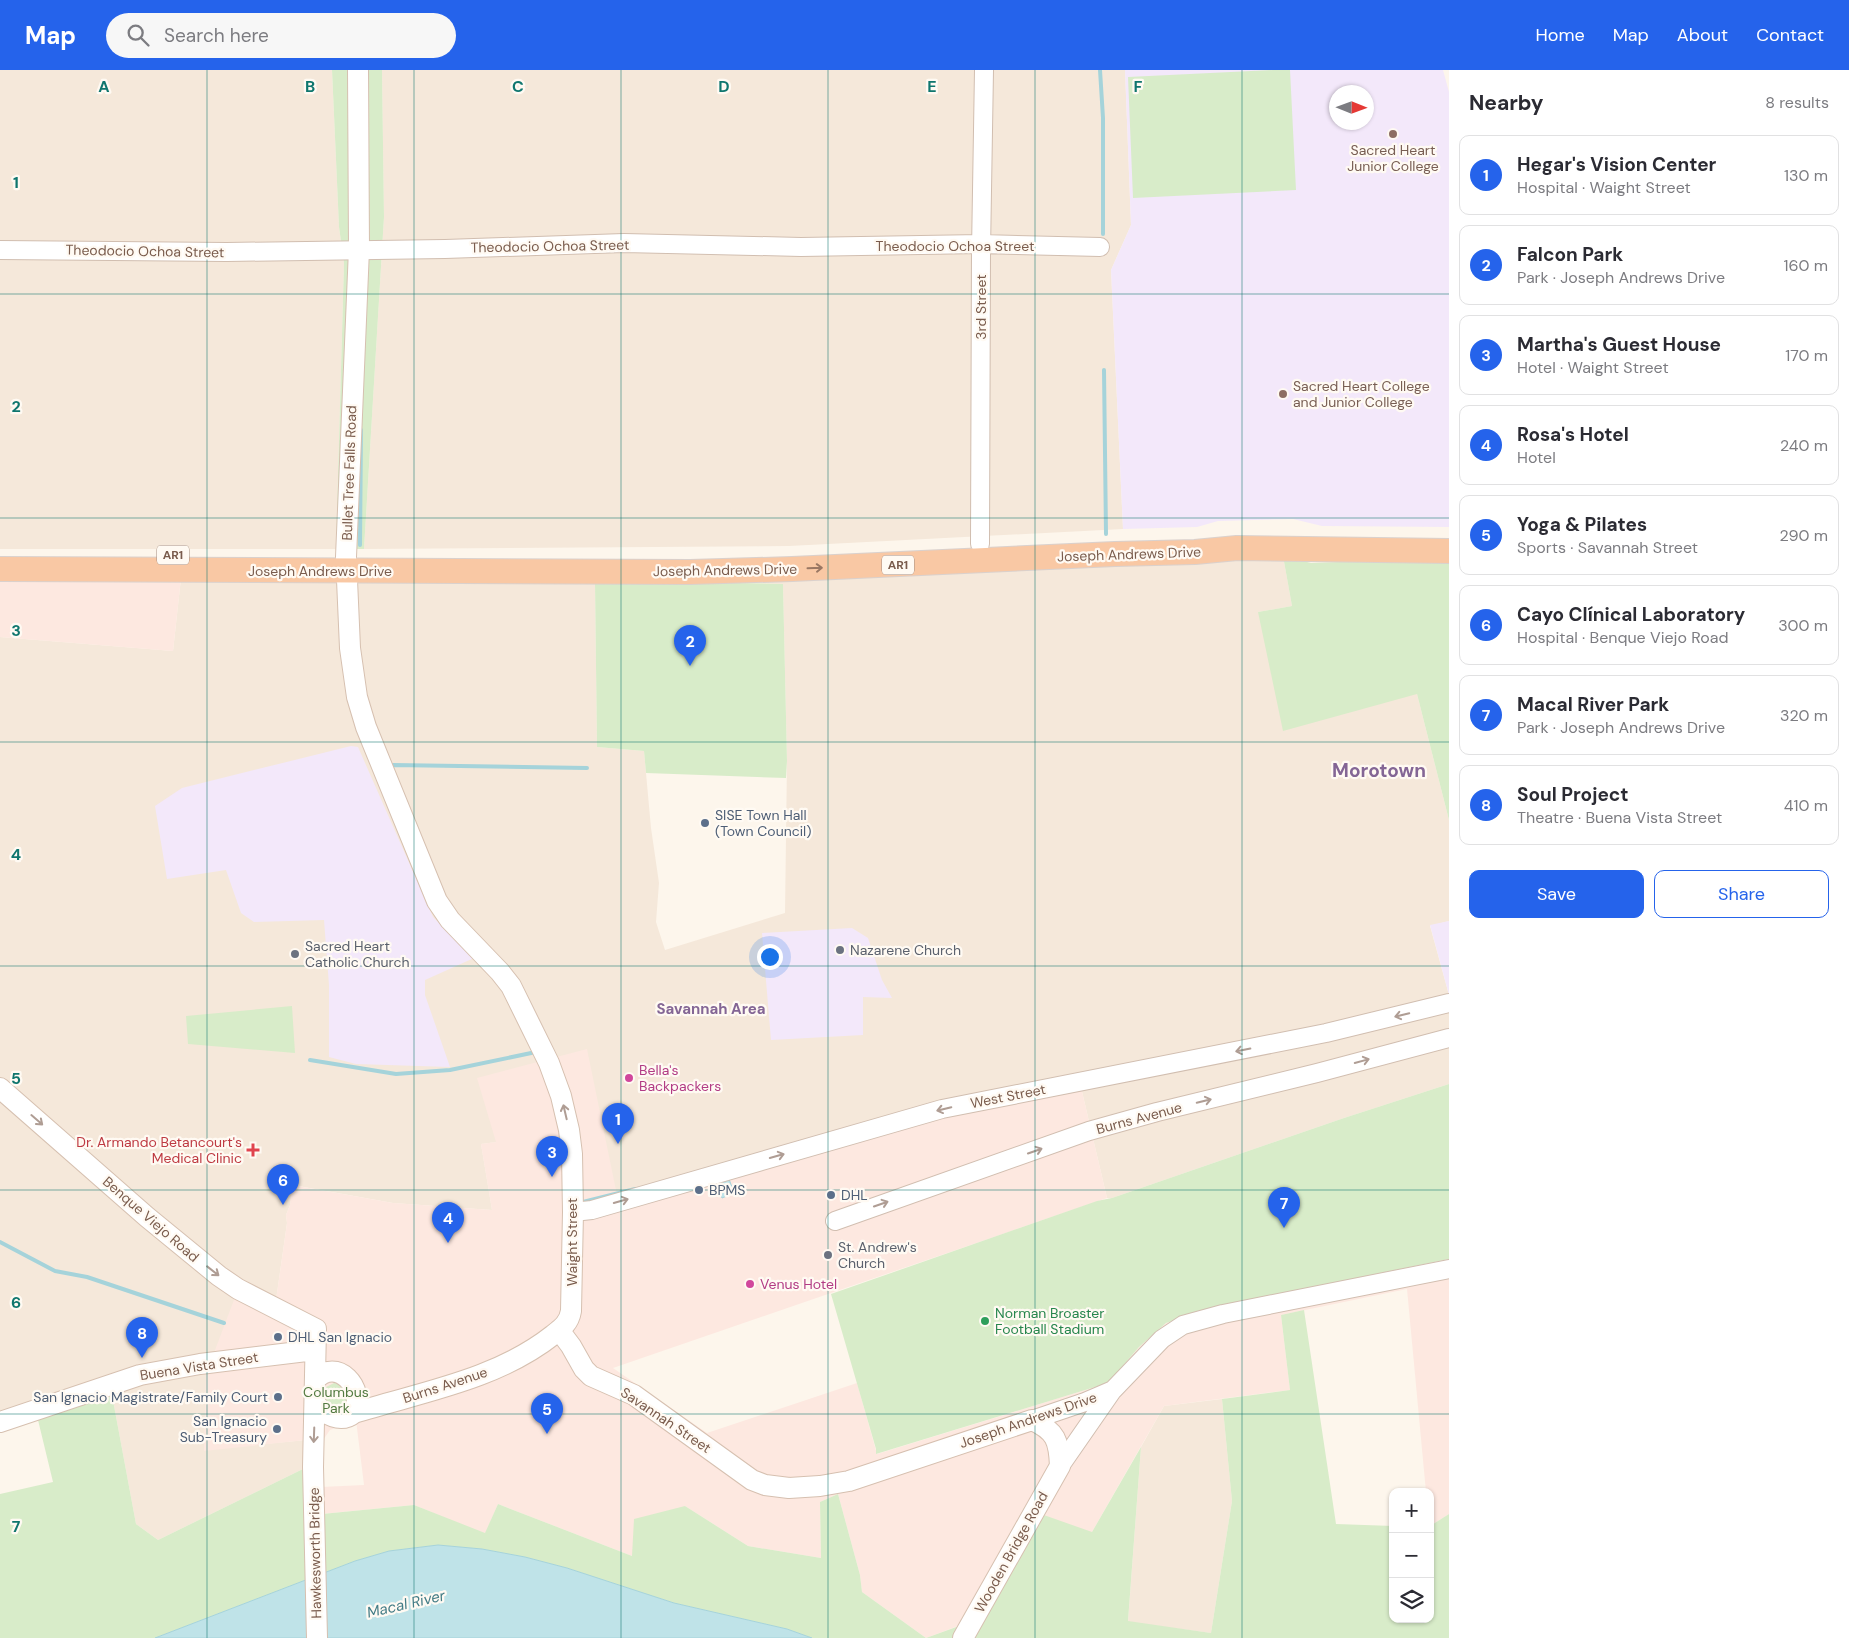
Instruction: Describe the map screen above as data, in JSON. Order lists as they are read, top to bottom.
{
  "streets": {
    "highway": ["Joseph Andrews Drive", "AR1"],
    "main road": [
      "Bullet Tree Falls Road",
      "Burns Avenue",
      "Benque Viejo Road",
      "Waight Street",
      "Buena Vista Street",
      "Savannah Street",
      "Wooden Bridge Road",
      "Hawkesworth Bridge"
    ],
    "street": ["Theodocio Ochoa Street", "3rd Street", "West Street"]
  },
  "crossings": [
    ["Theodocio Ochoa Street", "3rd Street"],
    ["Theodocio Ochoa Street", "Bullet Tree Falls Road"],
    ["3rd Street", "Joseph Andrews Drive"],
    ["Bullet Tree Falls Road", "Joseph Andrews Drive"],
    ["Bullet Tree Falls Road", "Waight Street"],
    ["Joseph Andrews Drive", "Savannah Street"],
    ["West Street", "Waight Street"],
    ["Burns Avenue", "Waight Street"],
    ["Burns Avenue", "Savannah Street"],
    ["Burns Avenue", "Hawkesworth Bridge"],
    ["Benque Viejo Road", "Buena Vista Street"],
    ["Waight Street", "Savannah Street"]
  ],
  "one_way": [
    "Burns Avenue",
    "Benque Viejo Road",
    "Waight Street",
    "Hawkesworth Bridge"
  ],
  "districts": ["Morotown", "Savannah Area"],
  "water": ["Macal River"],
  "parks": ["Columbus Park"],
  "places": {
    "other": [
      "Sacred Heart Junior College",
      "Sacred Heart College and Junior College",
      "SISE Town Hall (Town Council)",
      "Nazarene Church",
      "Sacred Heart Catholic Church",
      "Bella's Backpackers",
      "BPMS",
      "DHL",
      "St. Andrew's Church",
      "Venus Hotel",
      "Norman Broaster Football Stadium",
      "DHL San Ignacio",
      "San Ignacio Magistrate/Family Court",
      "San Ignacio Sub-Treasury"
    ],
    "health": ["Dr. Armando Betancourt's Medical Clinic"]
  },
  "north": "right",
  "page": {
    "header": "Map",
    "search": "Search here",
    "nav": [
      "Home",
      "Map",
      "About",
      "Contact"
    ],
    "heading": ["Nearby", "8 results"],
    "list": [
      {
        "mark": "1",
        "name": "Hegar's Vision Center",
        "note": "Hospital · Waight Street",
        "value": "130 m"
      },
      {
        "mark": "2",
        "name": "Falcon Park",
        "note": "Park · Joseph Andrews Drive",
        "value": "160 m"
      },
      {
        "mark": "3",
        "name": "Martha's Guest House",
        "note": "Hotel · Waight Street",
        "value": "170 m"
      },
      {
        "mark": "4",
        "name": "Rosa's Hotel",
        "note": "Hotel",
        "value": "240 m"
      },
      {
        "mark": "5",
        "name": "Yoga & Pilates",
        "note": "Sports · Savannah Street",
        "value": "290 m"
      },
      {
        "mark": "6",
        "name": "Cayo Clínical Laboratory",
        "note": "Hospital · Benque Viejo Road",
        "value": "300 m"
      },
      {
        "mark": "7",
        "name": "Macal River Park",
        "note": "Park · Joseph Andrews Drive",
        "value": "320 m"
      },
      {
        "mark": "8",
        "name": "Soul Project",
        "note": "Theatre · Buena Vista Street",
        "value": "410 m"
      }
    ],
    "pins": [
      "2",
      "1",
      "3",
      "6",
      "7",
      "4",
      "8",
      "5"
    ],
    "buttons": ["Save", "Share"],
    "map_buttons": ["+", "−"]
  },
  "grid": {
    "columns": [
      "A",
      "B",
      "C",
      "D",
      "E",
      "F"
    ],
    "rows": [
      "1",
      "2",
      "3",
      "4",
      "5",
      "6",
      "7"
    ]
  }
}
